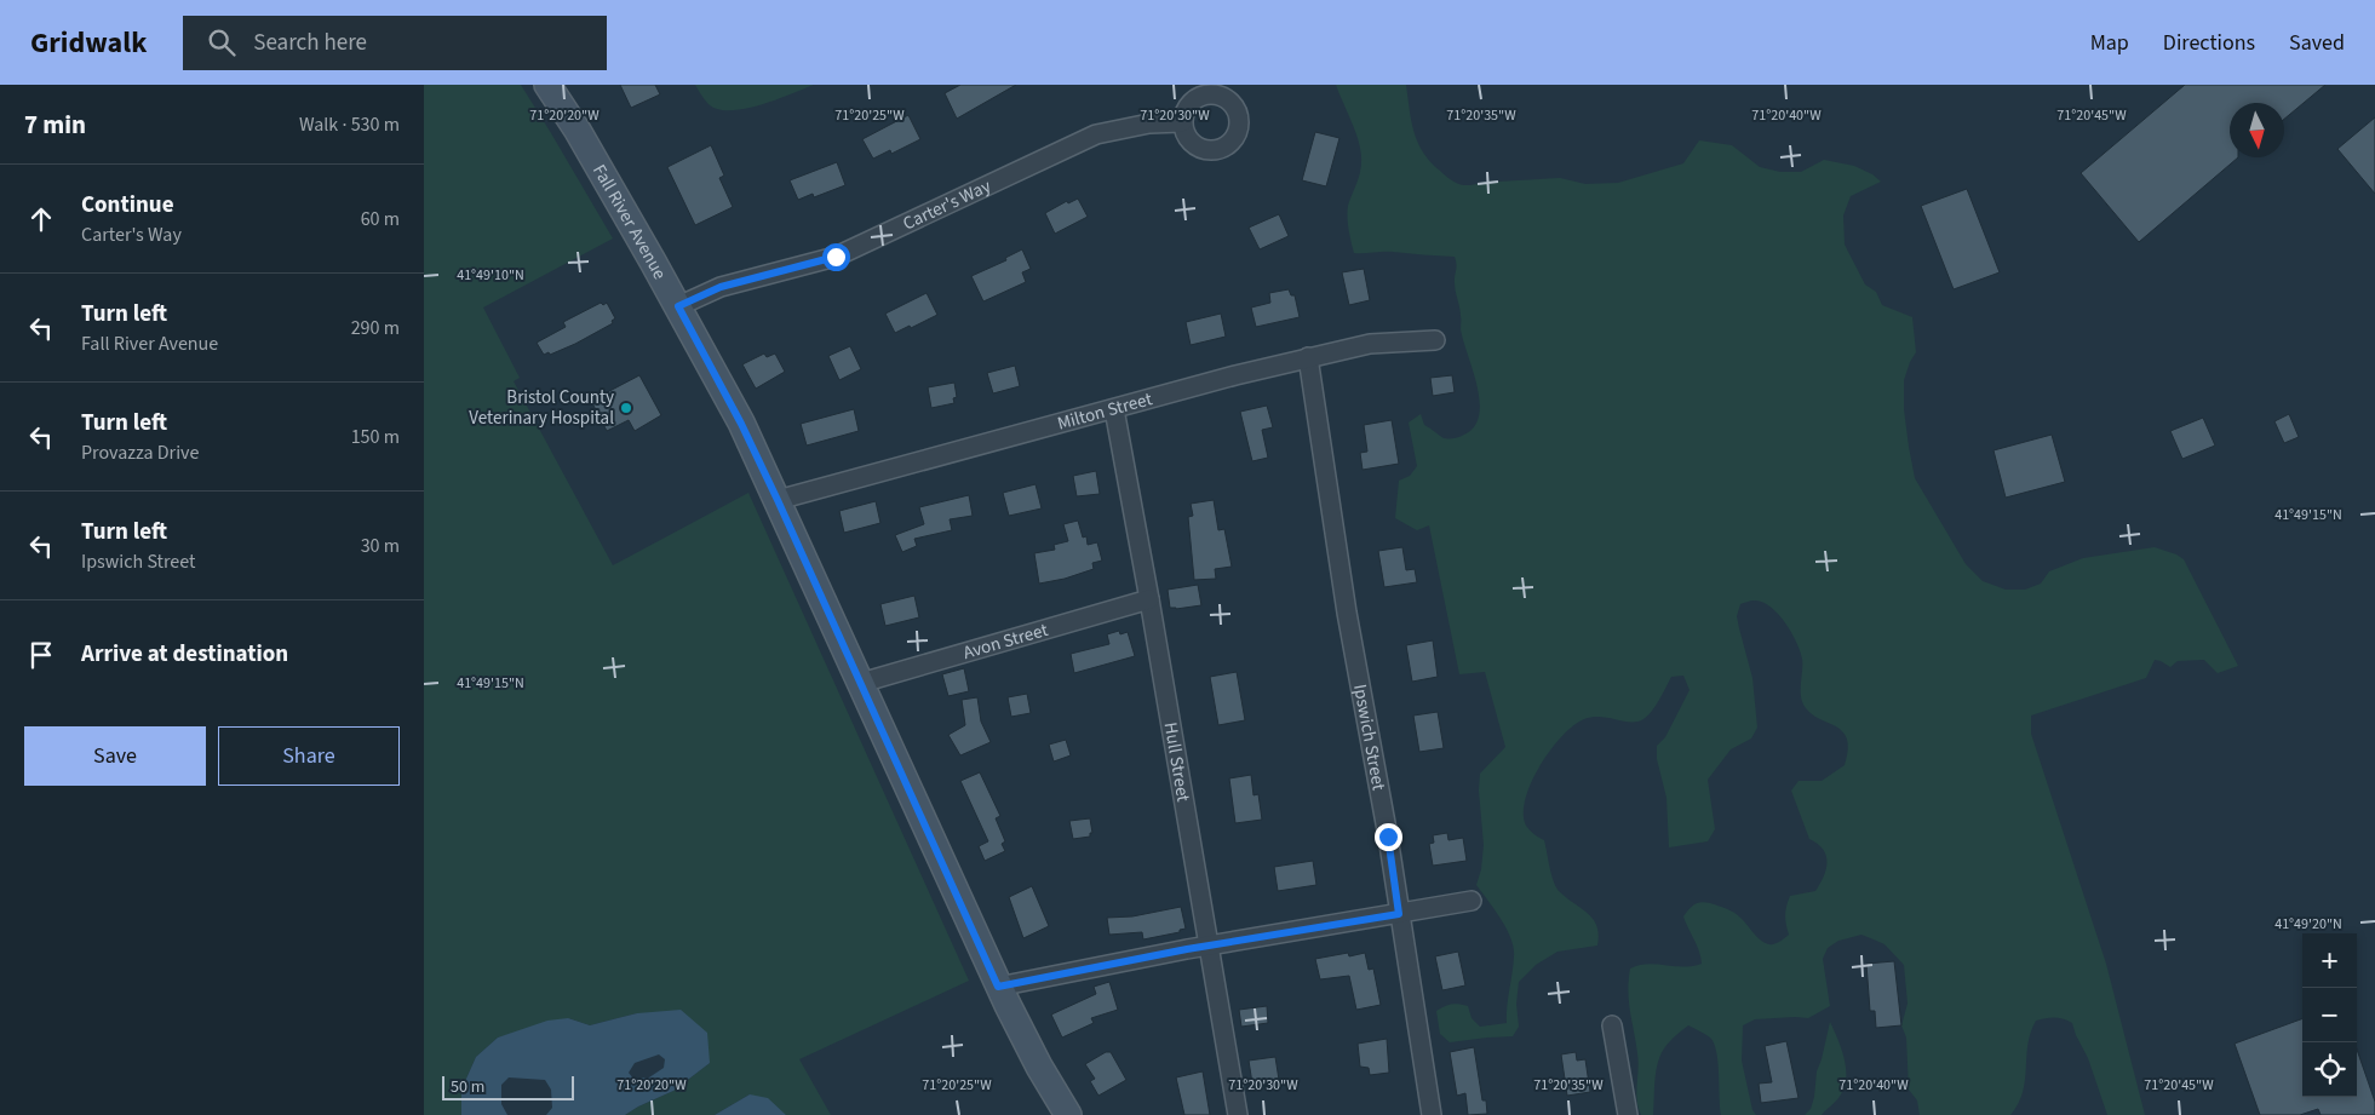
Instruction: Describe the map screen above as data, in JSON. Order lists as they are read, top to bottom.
{
  "streets": {
    "main road": ["Fall River Avenue"],
    "street": [
      "Carter's Way",
      "Milton Street",
      "Avon Street",
      "Ipswich Street",
      "Hull Street"
    ]
  },
  "crossings": [
    ["Carter's Way", "Fall River Avenue"],
    ["Fall River Avenue", "Milton Street"],
    ["Fall River Avenue", "Avon Street"],
    ["Milton Street", "Ipswich Street"],
    ["Milton Street", "Hull Street"],
    ["Avon Street", "Hull Street"]
  ],
  "places": ["Bristol County Veterinary Hospital"],
  "scale_bar": "50 m",
  "north": "bottom",
  "page": {
    "header": "Gridwalk",
    "search": "Search here",
    "nav": ["Map", "Directions", "Saved"],
    "heading": ["7 min", "Walk · 530 m"],
    "list": [
      ["Continue", "Carter's Way", "60 m"],
      ["Turn left", "Fall River Avenue", "290 m"],
      ["Turn left", "Provazza Drive", "150 m"],
      ["Turn left", "Ipswich Street", "30 m"],
      "Arrive at destination"
    ],
    "buttons": ["Save", "Share"],
    "map_buttons": ["+", "−"],
    "scale": "50 m"
  },
  "coordinates": [
    "71°20'20\"W",
    "71°20'25\"W",
    "71°20'30\"W",
    "71°20'35\"W",
    "71°20'40\"W",
    "71°20'45\"W",
    "41°49'10\"N",
    "41°49'15\"N",
    "41°49'20\"N"
  ]
}
